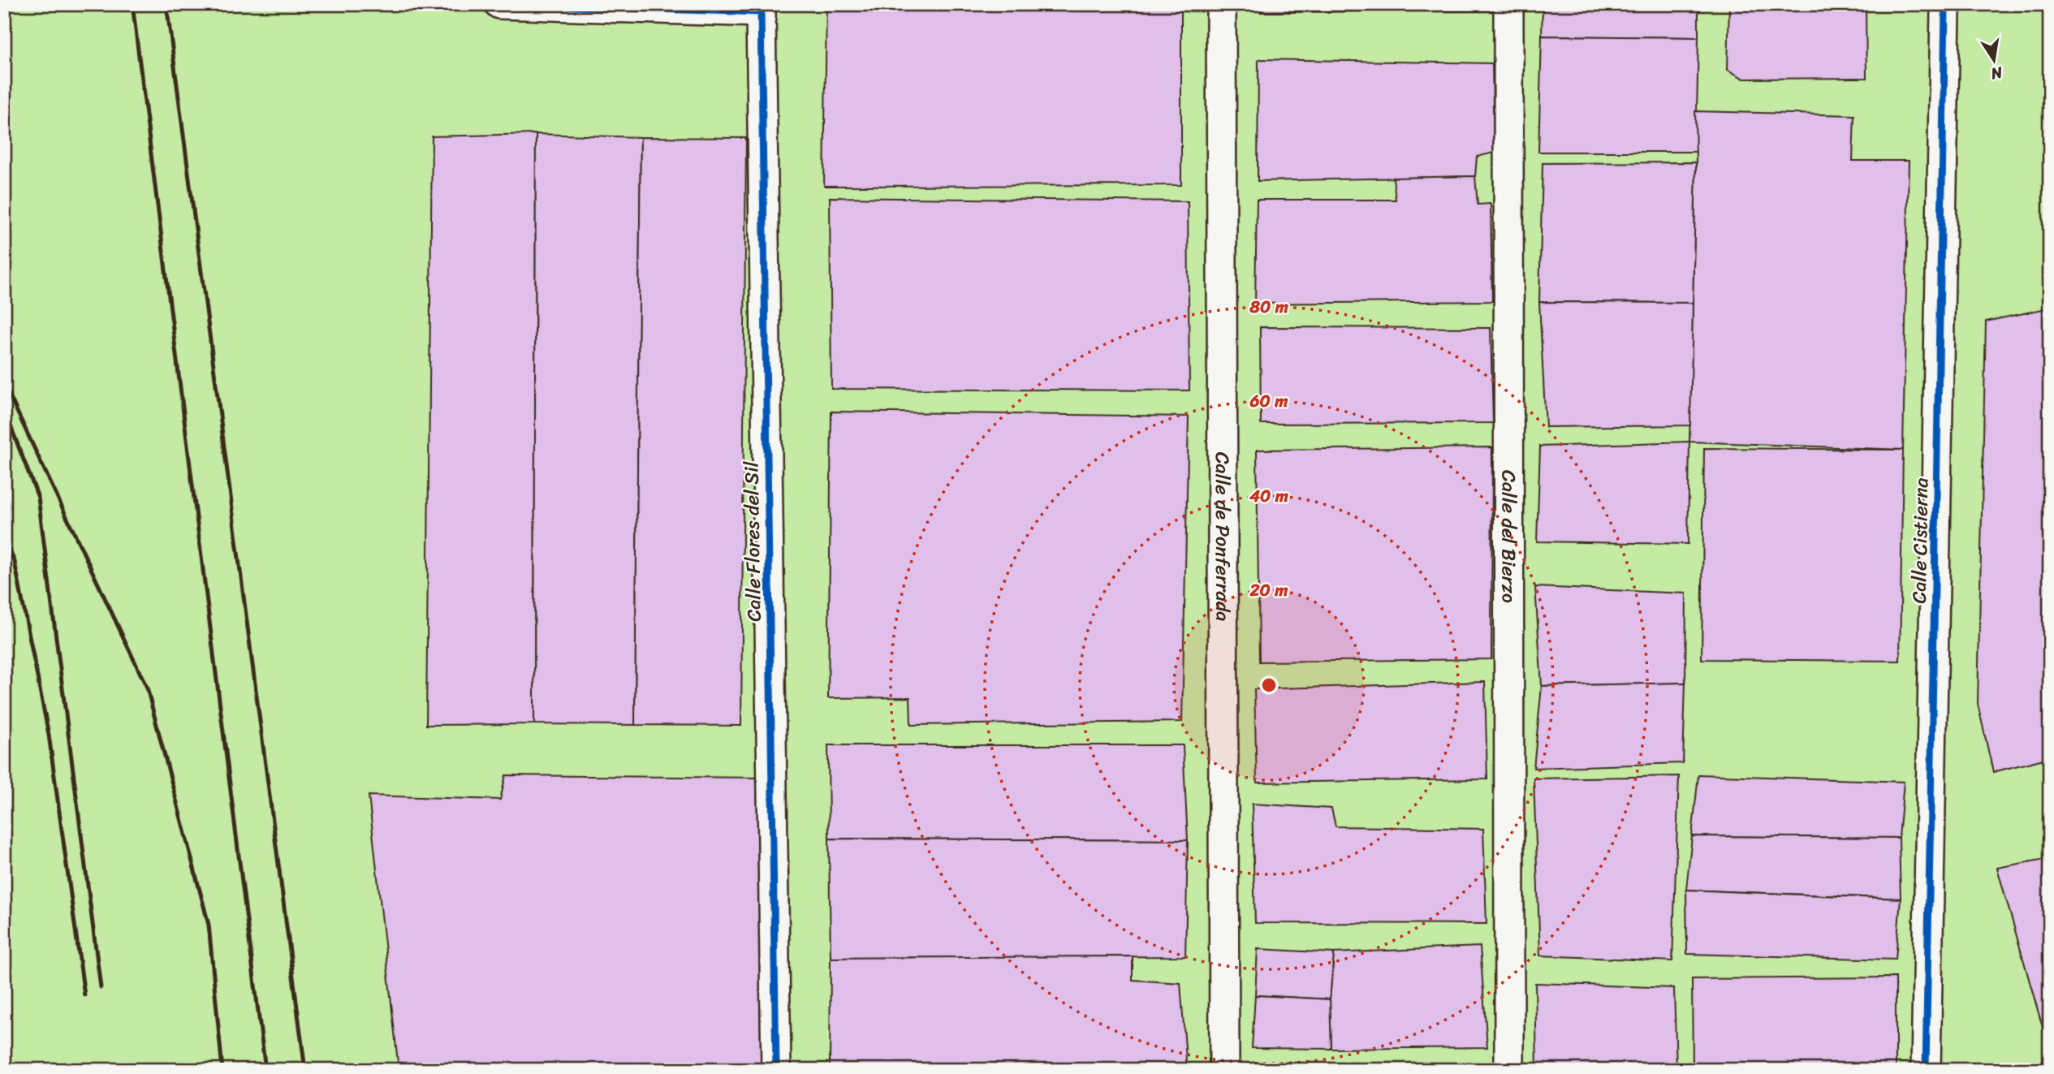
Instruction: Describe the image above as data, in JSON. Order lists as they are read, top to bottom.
{
  "streets": {
    "street": [
      "Calle del Bierzo",
      "Calle de Ponferrada",
      "Calle Cistierna",
      "Calle Flores del Sil"
    ]
  },
  "north": "bottom",
  "rings": [
    "80 m",
    "60 m",
    "40 m",
    "20 m"
  ]
}
